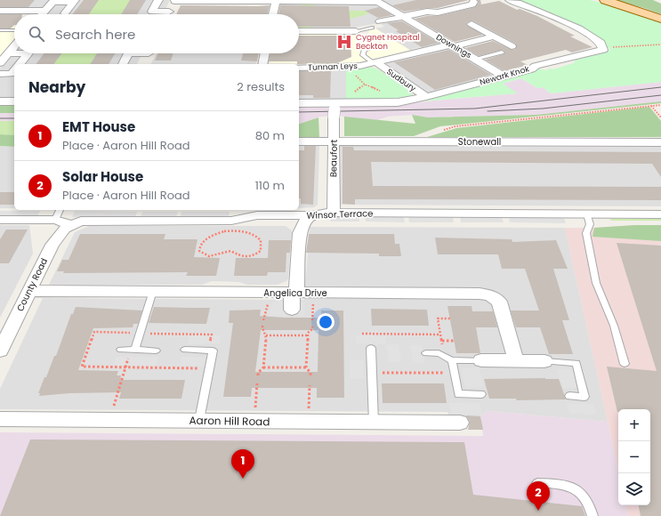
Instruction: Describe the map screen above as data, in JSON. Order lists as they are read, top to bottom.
{
  "streets": {
    "street": [
      "Downings",
      "Tunnan Leys",
      "Newark Knok",
      "Sudbury",
      "Stonewall",
      "Beaufort",
      "Winsor Terrace",
      "County Road",
      "Angelica Drive",
      "Aaron Hill Road"
    ]
  },
  "crossings": [
    ["Downings", "Tunnan Leys"],
    ["Downings", "Newark Knok"],
    ["Tunnan Leys", "Sudbury"],
    ["Newark Knok", "Sudbury"],
    ["Newark Knok", "Beaufort"],
    ["Stonewall", "Beaufort"],
    ["Beaufort", "Winsor Terrace"],
    ["Winsor Terrace", "County Road"],
    ["County Road", "Angelica Drive"]
  ],
  "places": {
    "hospital": ["Cygnet Hospital Beckton"]
  },
  "page": {
    "search": "Search here",
    "heading": ["Nearby", "2 results"],
    "list": [
      {
        "mark": "1",
        "name": "EMT House",
        "note": "Place · Aaron Hill Road",
        "value": "80 m"
      },
      {
        "mark": "2",
        "name": "Solar House",
        "note": "Place · Aaron Hill Road",
        "value": "110 m"
      }
    ],
    "map_buttons": ["+", "−"],
    "pins": ["1", "2"]
  }
}
